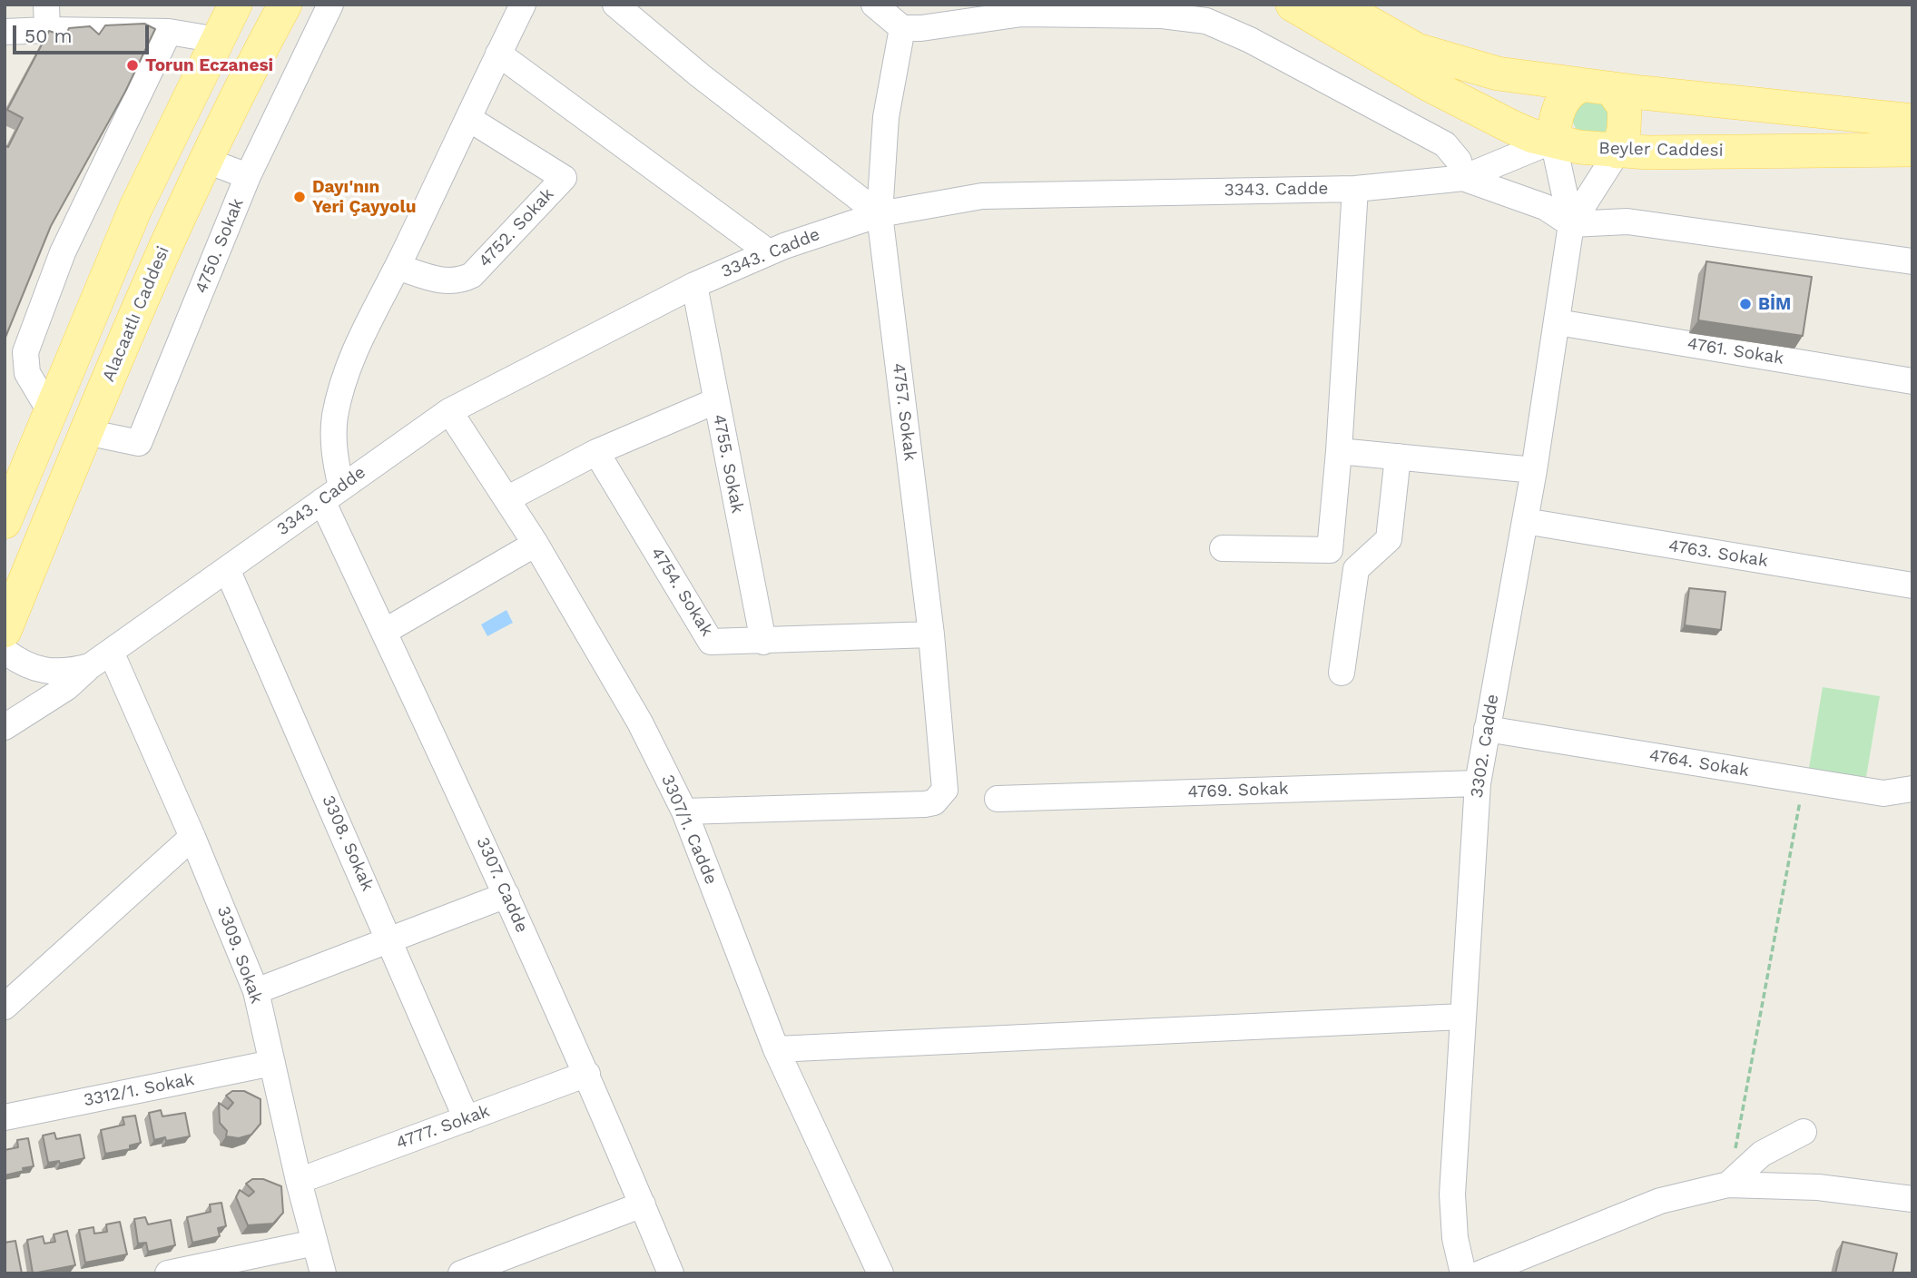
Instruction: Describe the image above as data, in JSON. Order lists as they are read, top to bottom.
{
  "streets": {
    "main road": ["Beyler Caddesi", "Alacaatlı Caddesi"],
    "street": [
      "3343. Cadde",
      "4752. Sokak",
      "4750. Sokak",
      "4761. Sokak",
      "4757. Sokak",
      "4755. Sokak",
      "4763. Sokak",
      "4754. Sokak",
      "3302. Cadde",
      "4764. Sokak",
      "4769. Sokak",
      "3307/1. Cadde",
      "3308. Sokak",
      "3307. Cadde",
      "3309. Sokak",
      "3312/1. Sokak",
      "4777. Sokak"
    ]
  },
  "crossings": [
    ["Beyler Caddesi", "3343. Cadde"],
    ["Beyler Caddesi", "3302. Cadde"],
    ["3343. Cadde", "4757. Sokak"],
    ["3343. Cadde", "4755. Sokak"],
    ["3343. Cadde", "3302. Cadde"],
    ["3343. Cadde", "3307/1. Cadde"],
    ["3343. Cadde", "3308. Sokak"],
    ["3343. Cadde", "3307. Cadde"],
    ["3343. Cadde", "3309. Sokak"],
    ["4752. Sokak", "3307. Cadde"],
    ["4750. Sokak", "Alacaatlı Caddesi"],
    ["4761. Sokak", "3302. Cadde"],
    ["4757. Sokak", "4754. Sokak"],
    ["4757. Sokak", "3307/1. Cadde"],
    ["4755. Sokak", "4754. Sokak"],
    ["4763. Sokak", "3302. Cadde"],
    ["3302. Cadde", "4764. Sokak"],
    ["3302. Cadde", "4769. Sokak"],
    ["3308. Sokak", "4777. Sokak"],
    ["3307. Cadde", "4777. Sokak"],
    ["3309. Sokak", "3312/1. Sokak"],
    ["3309. Sokak", "4777. Sokak"]
  ],
  "places": ["Torun Eczanesi", "Dayı'nın Yeri Çayyolu", "BİM"],
  "scale_bar": "50 m"
}
